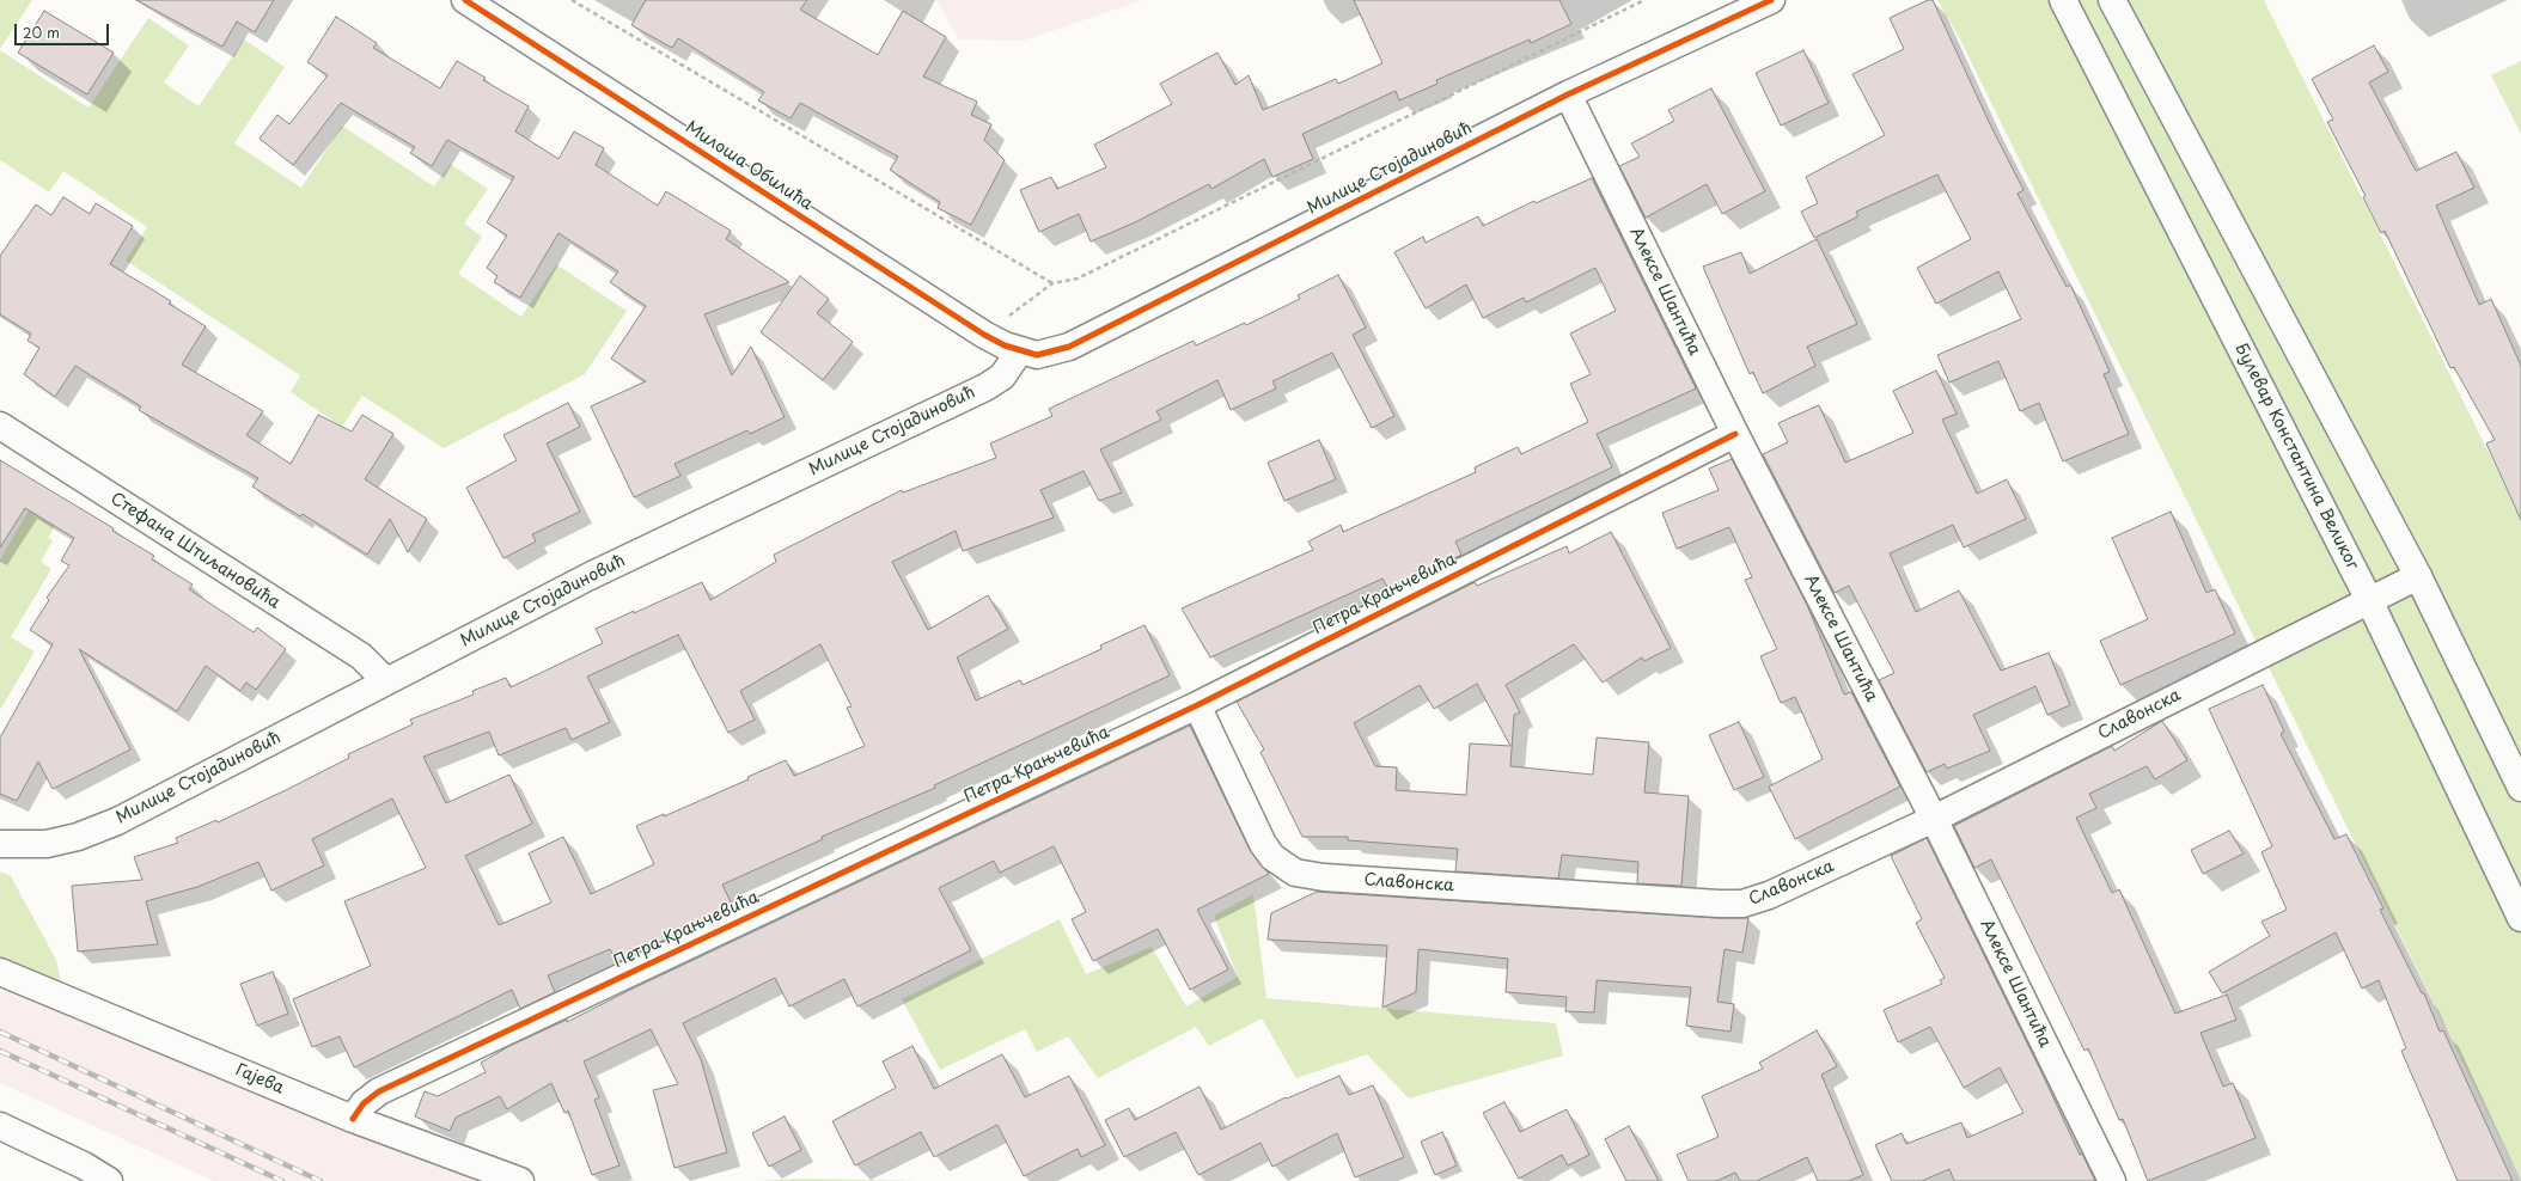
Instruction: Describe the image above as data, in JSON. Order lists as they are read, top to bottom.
{
  "streets": {
    "street": [
      "Милоша Обилића",
      "Милице Стојадиновић",
      "Алексе Шантића",
      "Булевар Константина Великог",
      "Стефана Штиљановића",
      "Петра Крањчевића",
      "Славонска",
      "Гајева"
    ]
  },
  "crossings": [
    ["Милоша Обилића", "Милице Стојадиновић"],
    ["Милице Стојадиновић", "Алексе Шантића"],
    ["Милице Стојадиновић", "Стефана Штиљановића"],
    ["Алексе Шантића", "Петра Крањчевића"],
    ["Алексе Шантића", "Славонска"],
    ["Булевар Константина Великог", "Славонска"],
    ["Петра Крањчевића", "Славонска"],
    ["Петра Крањчевића", "Гајева"]
  ],
  "scale_bar": "20 m"
}
